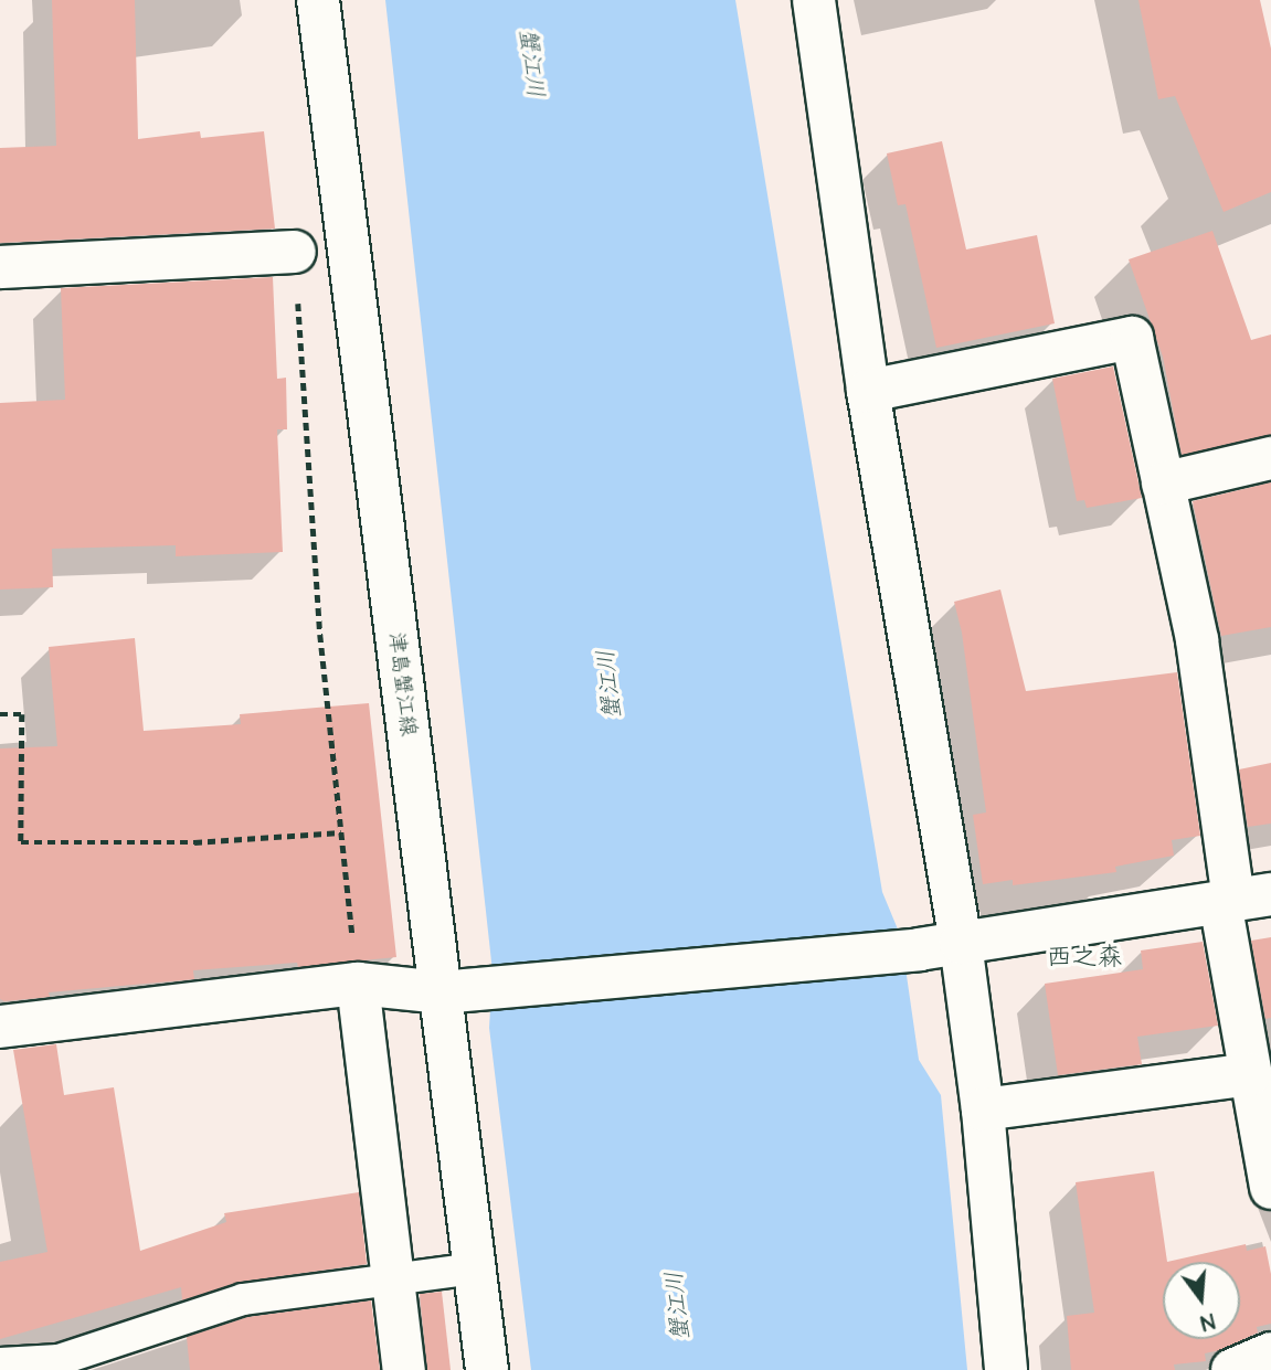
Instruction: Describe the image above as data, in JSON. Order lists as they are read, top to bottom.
{
  "streets": {
    "street": ["津島蟹江線"]
  },
  "districts": ["西之森"],
  "water": ["蟹江川"],
  "north": "bottom"
}
